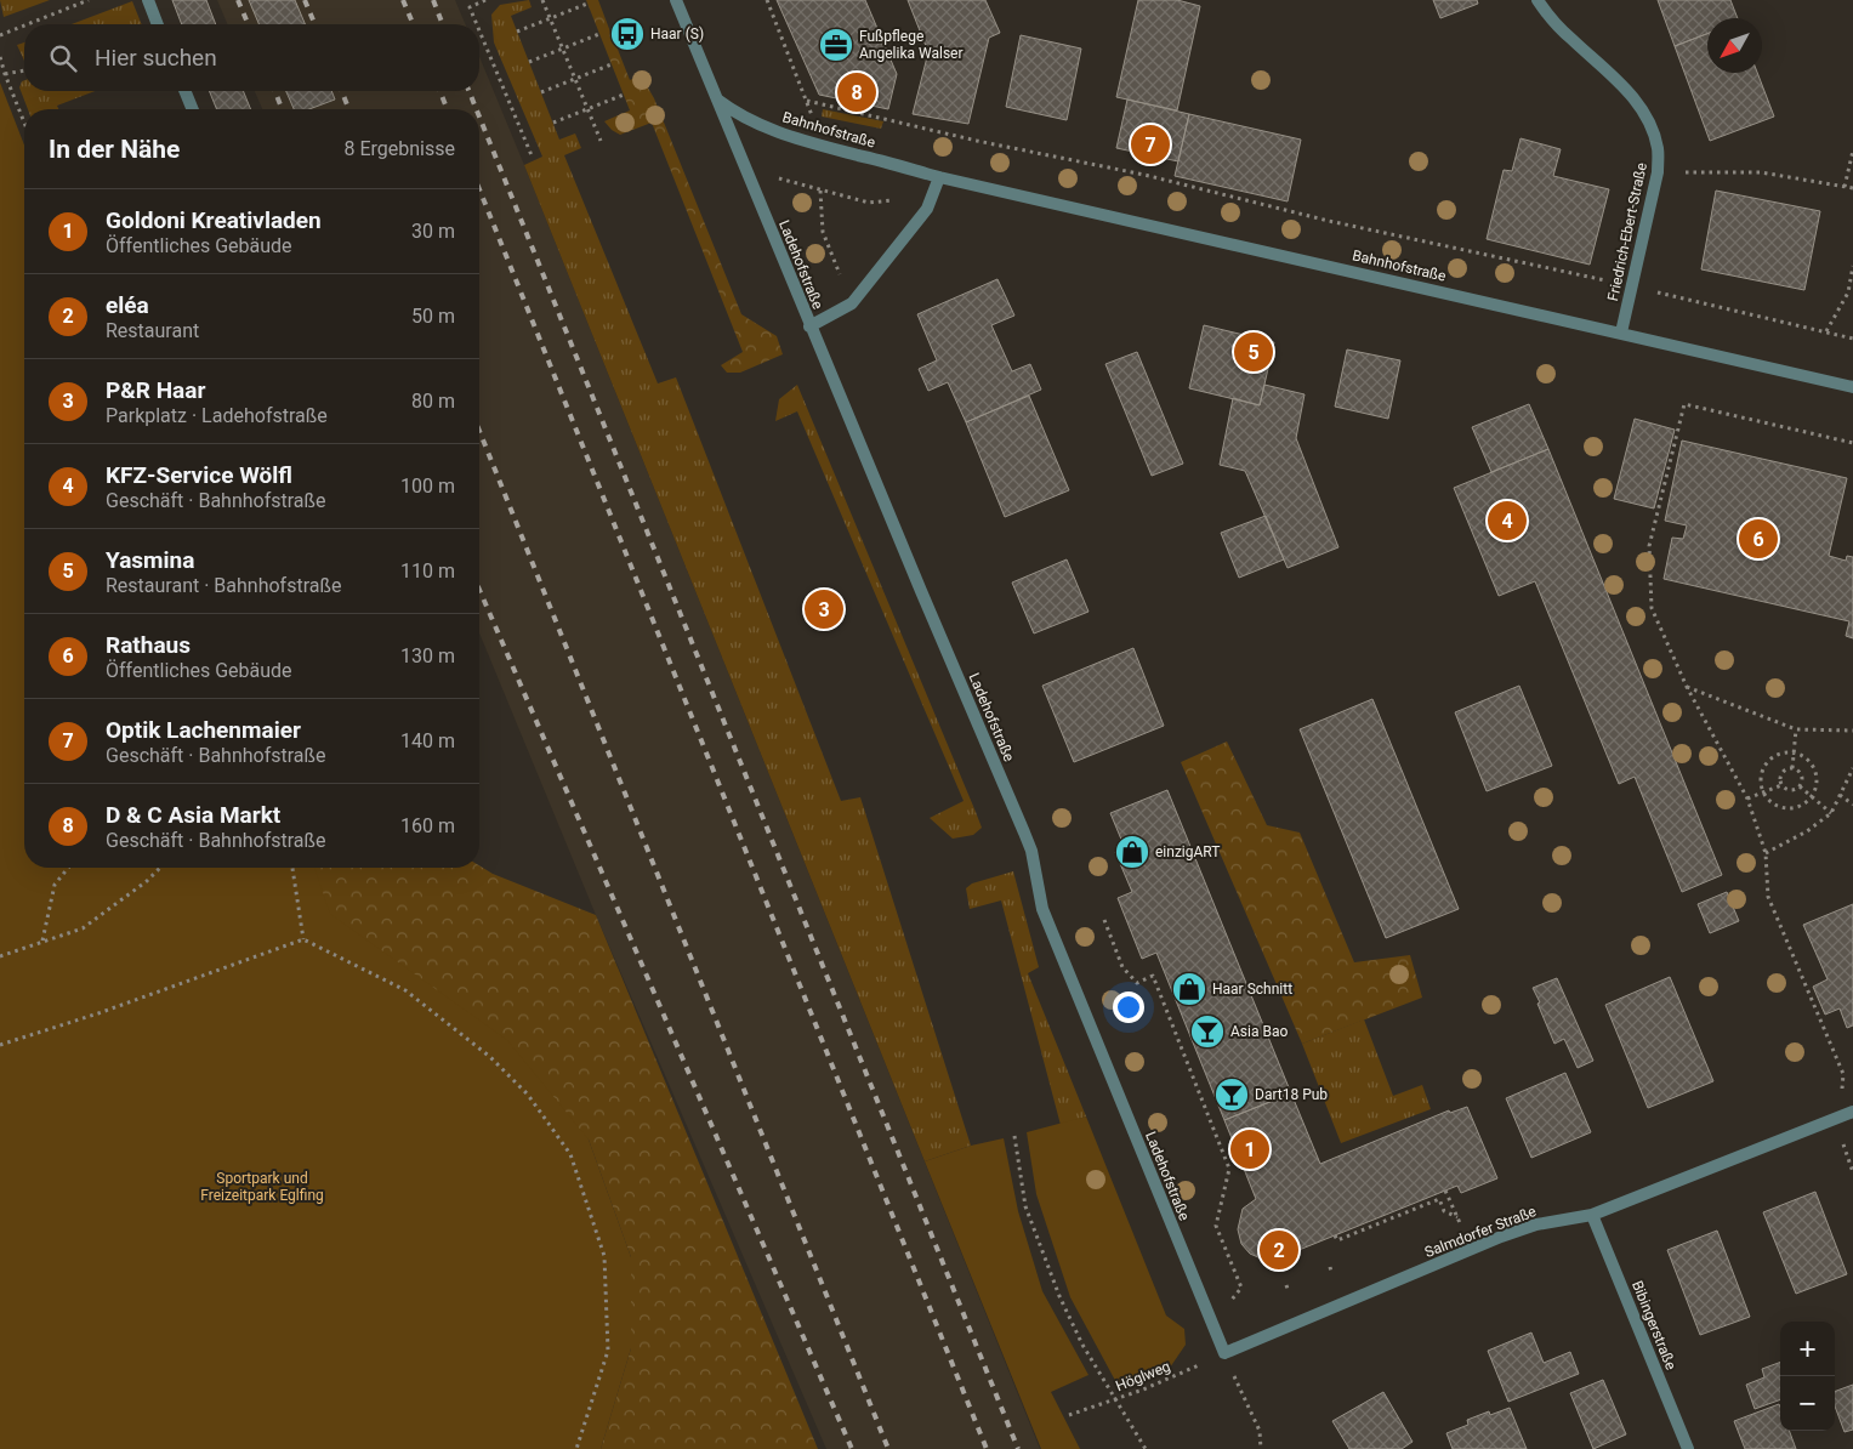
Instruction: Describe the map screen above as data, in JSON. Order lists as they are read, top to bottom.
{
  "streets": {
    "street": [
      "Bahnhofstraße",
      "Friedrich-Ebert-Straße",
      "Ladehofstraße",
      "Salmdorfer Straße",
      "Bibingerstraße"
    ],
    "path": ["Höglweg"]
  },
  "crossings": [
    ["Bahnhofstraße", "Friedrich-Ebert-Straße"],
    ["Bahnhofstraße", "Ladehofstraße"],
    ["Ladehofstraße", "Salmdorfer Straße"],
    ["Ladehofstraße", "Höglweg"],
    ["Salmdorfer Straße", "Bibingerstraße"],
    ["Salmdorfer Straße", "Höglweg"]
  ],
  "parks": ["Sportpark und Freizeitpark Eglfing"],
  "places": {
    "bus stop": ["Haar (S)"],
    "office": ["Fußpflege Angelika Walser"],
    "shop": ["einzigART", "Haar Schnitt"],
    "bar": ["Asia Bao", "Dart18 Pub"]
  },
  "north": "bottom left",
  "page": {
    "search": "Hier suchen",
    "pins": [
      "8",
      "7",
      "5",
      "4",
      "6",
      "3",
      "1",
      "2"
    ],
    "heading": ["In der Nähe", "8 Ergebnisse"],
    "list": [
      {
        "mark": "1",
        "name": "Goldoni Kreativladen",
        "note": "Öffentliches Gebäude",
        "value": "30 m"
      },
      {
        "mark": "2",
        "name": "eléa",
        "note": "Restaurant",
        "value": "50 m"
      },
      {
        "mark": "3",
        "name": "P&R Haar",
        "note": "Parkplatz · Ladehofstraße",
        "value": "80 m"
      },
      {
        "mark": "4",
        "name": "KFZ-Service Wölfl",
        "note": "Geschäft · Bahnhofstraße",
        "value": "100 m"
      },
      {
        "mark": "5",
        "name": "Yasmina",
        "note": "Restaurant · Bahnhofstraße",
        "value": "110 m"
      },
      {
        "mark": "6",
        "name": "Rathaus",
        "note": "Öffentliches Gebäude",
        "value": "130 m"
      },
      {
        "mark": "7",
        "name": "Optik Lachenmaier",
        "note": "Geschäft · Bahnhofstraße",
        "value": "140 m"
      },
      {
        "mark": "8",
        "name": "D & C Asia Markt",
        "note": "Geschäft · Bahnhofstraße",
        "value": "160 m"
      }
    ],
    "map_buttons": ["+", "−"]
  }
}
